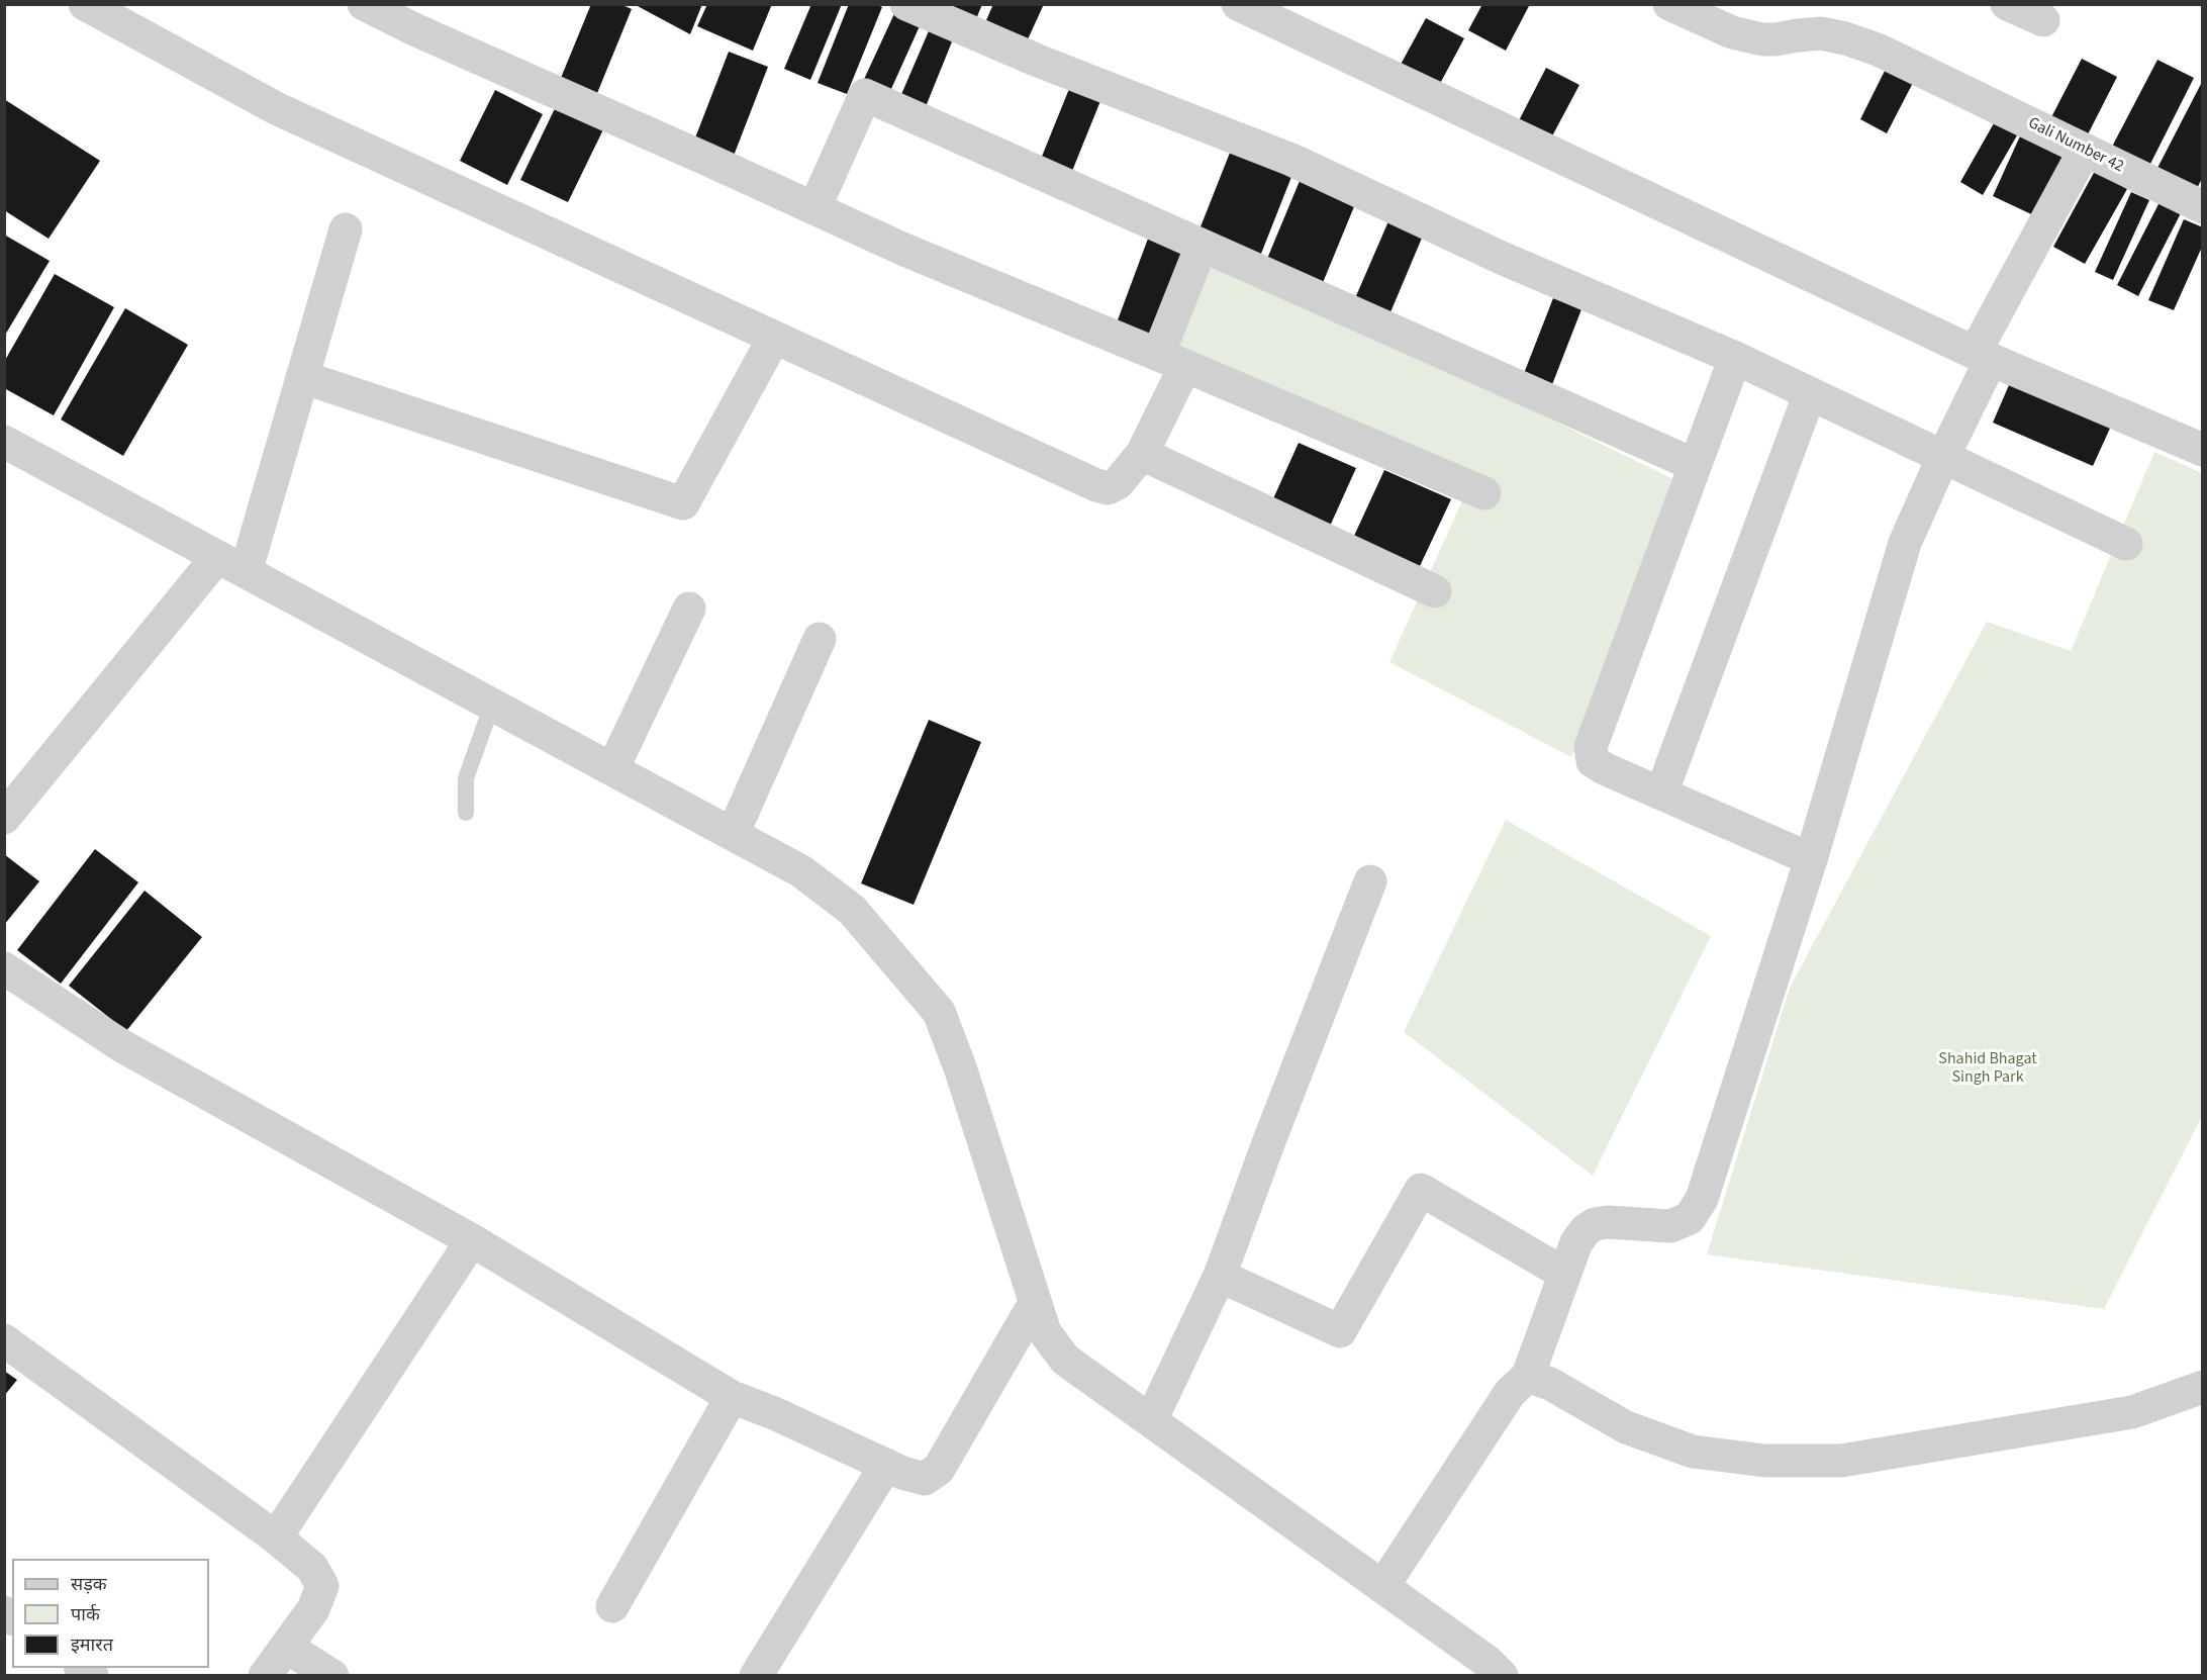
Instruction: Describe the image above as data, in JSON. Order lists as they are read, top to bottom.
{
  "streets": {
    "street": ["Gali Number 42"]
  },
  "parks": ["Shahid Bhagat Singh Park"],
  "legend": ["सड़क", "पार्क", "इमारत"]
}
